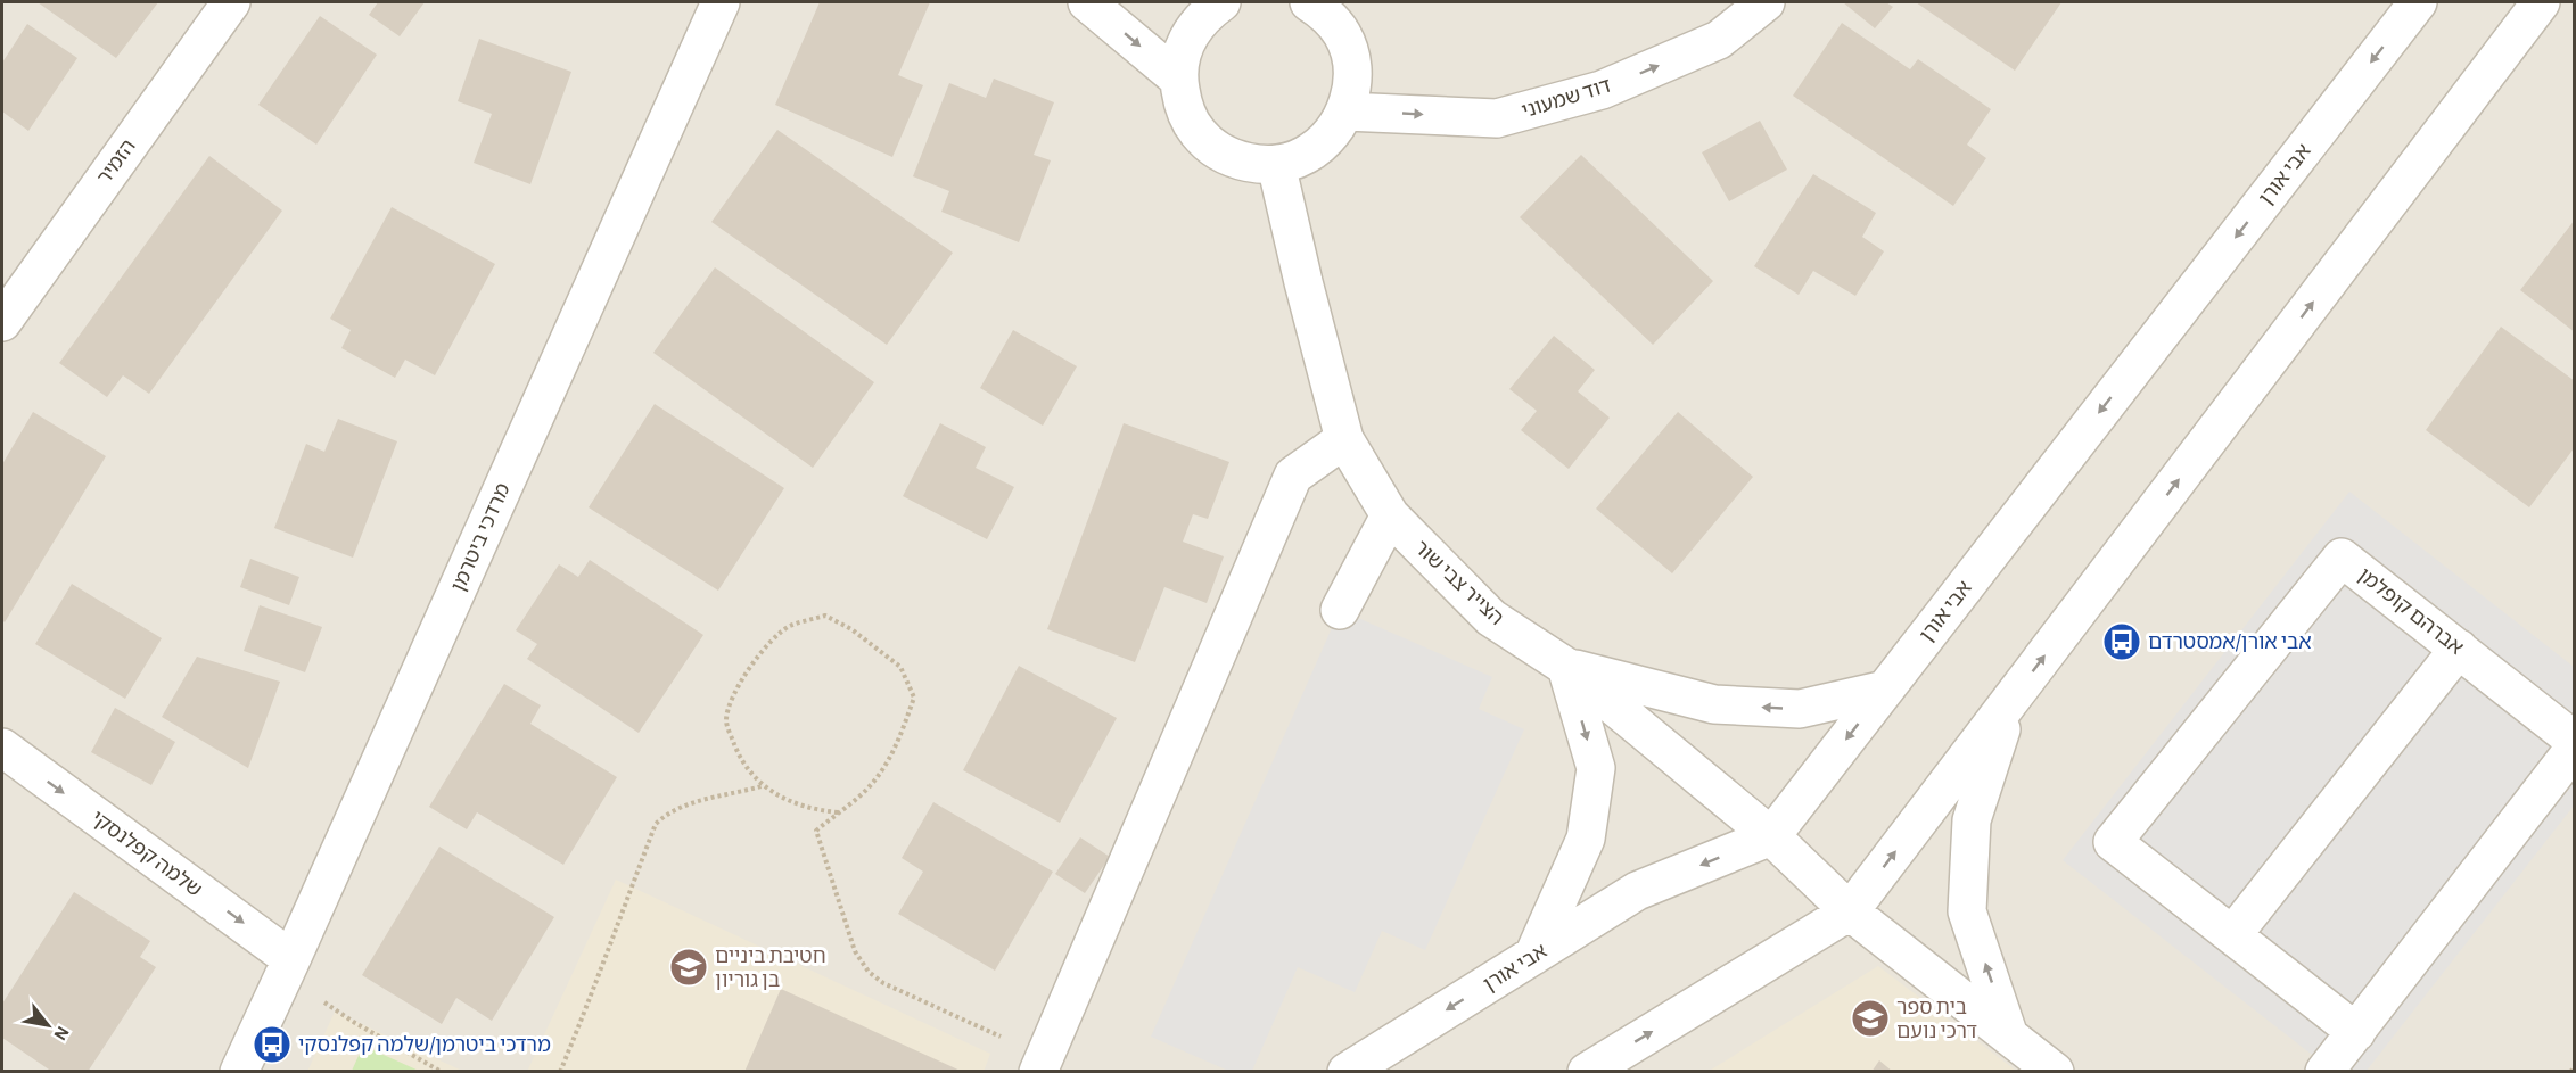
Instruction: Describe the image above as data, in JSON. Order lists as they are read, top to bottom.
{
  "streets": {
    "street": [
      "דוד שמעוני",
      "הזמיר",
      "אבי אורן",
      "מרדכי ביטרמן",
      "הצייר צבי שור",
      "אברהם קופלמן",
      "שלמה קפלנסקי"
    ]
  },
  "crossings": [
    ["אבי אורן", "הצייר צבי שור"],
    ["מרדכי ביטרמן", "שלמה קפלנסקי"]
  ],
  "one_way": ["דוד שמעוני", "שלמה קפלנסקי"],
  "places": {
    "bus stop": ["אבי אורן/אמסטרדם", "מרדכי ביטרמן/שלמה קפלנסקי"],
    "school or university": ["חטיבת ביניים בן גוריון", "בית ספר דרכי נועם"]
  },
  "north": "bottom right"
}
